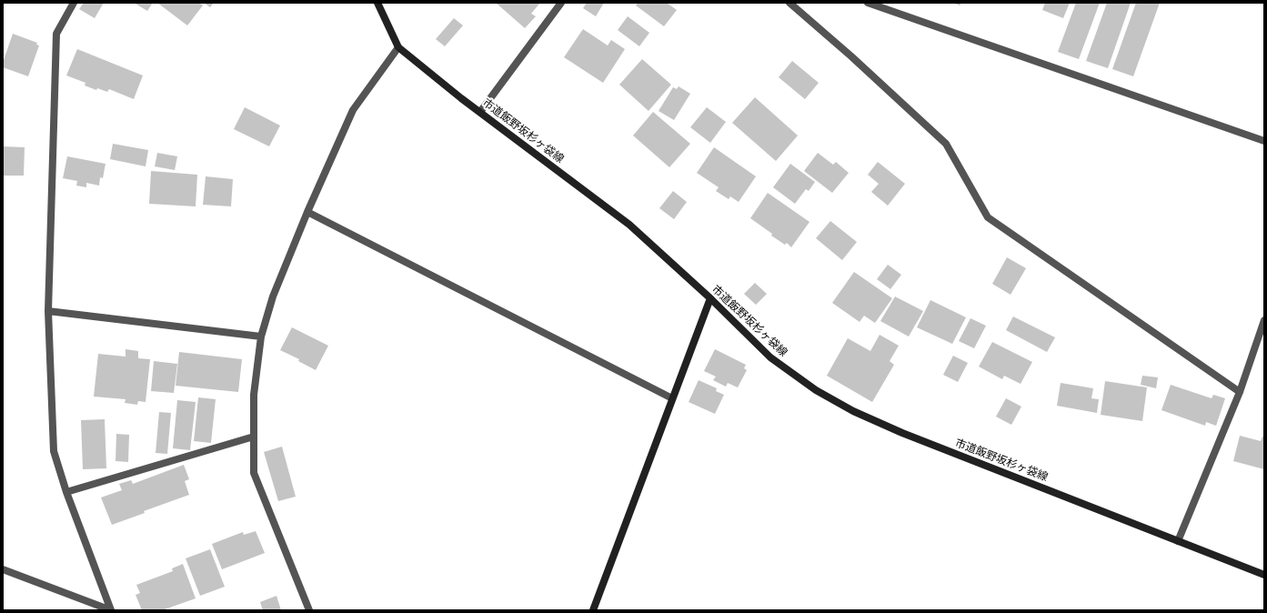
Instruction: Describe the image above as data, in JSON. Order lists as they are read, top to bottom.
{
  "streets": {
    "street": ["市道飯野坂杉ヶ袋線"]
  }
}
